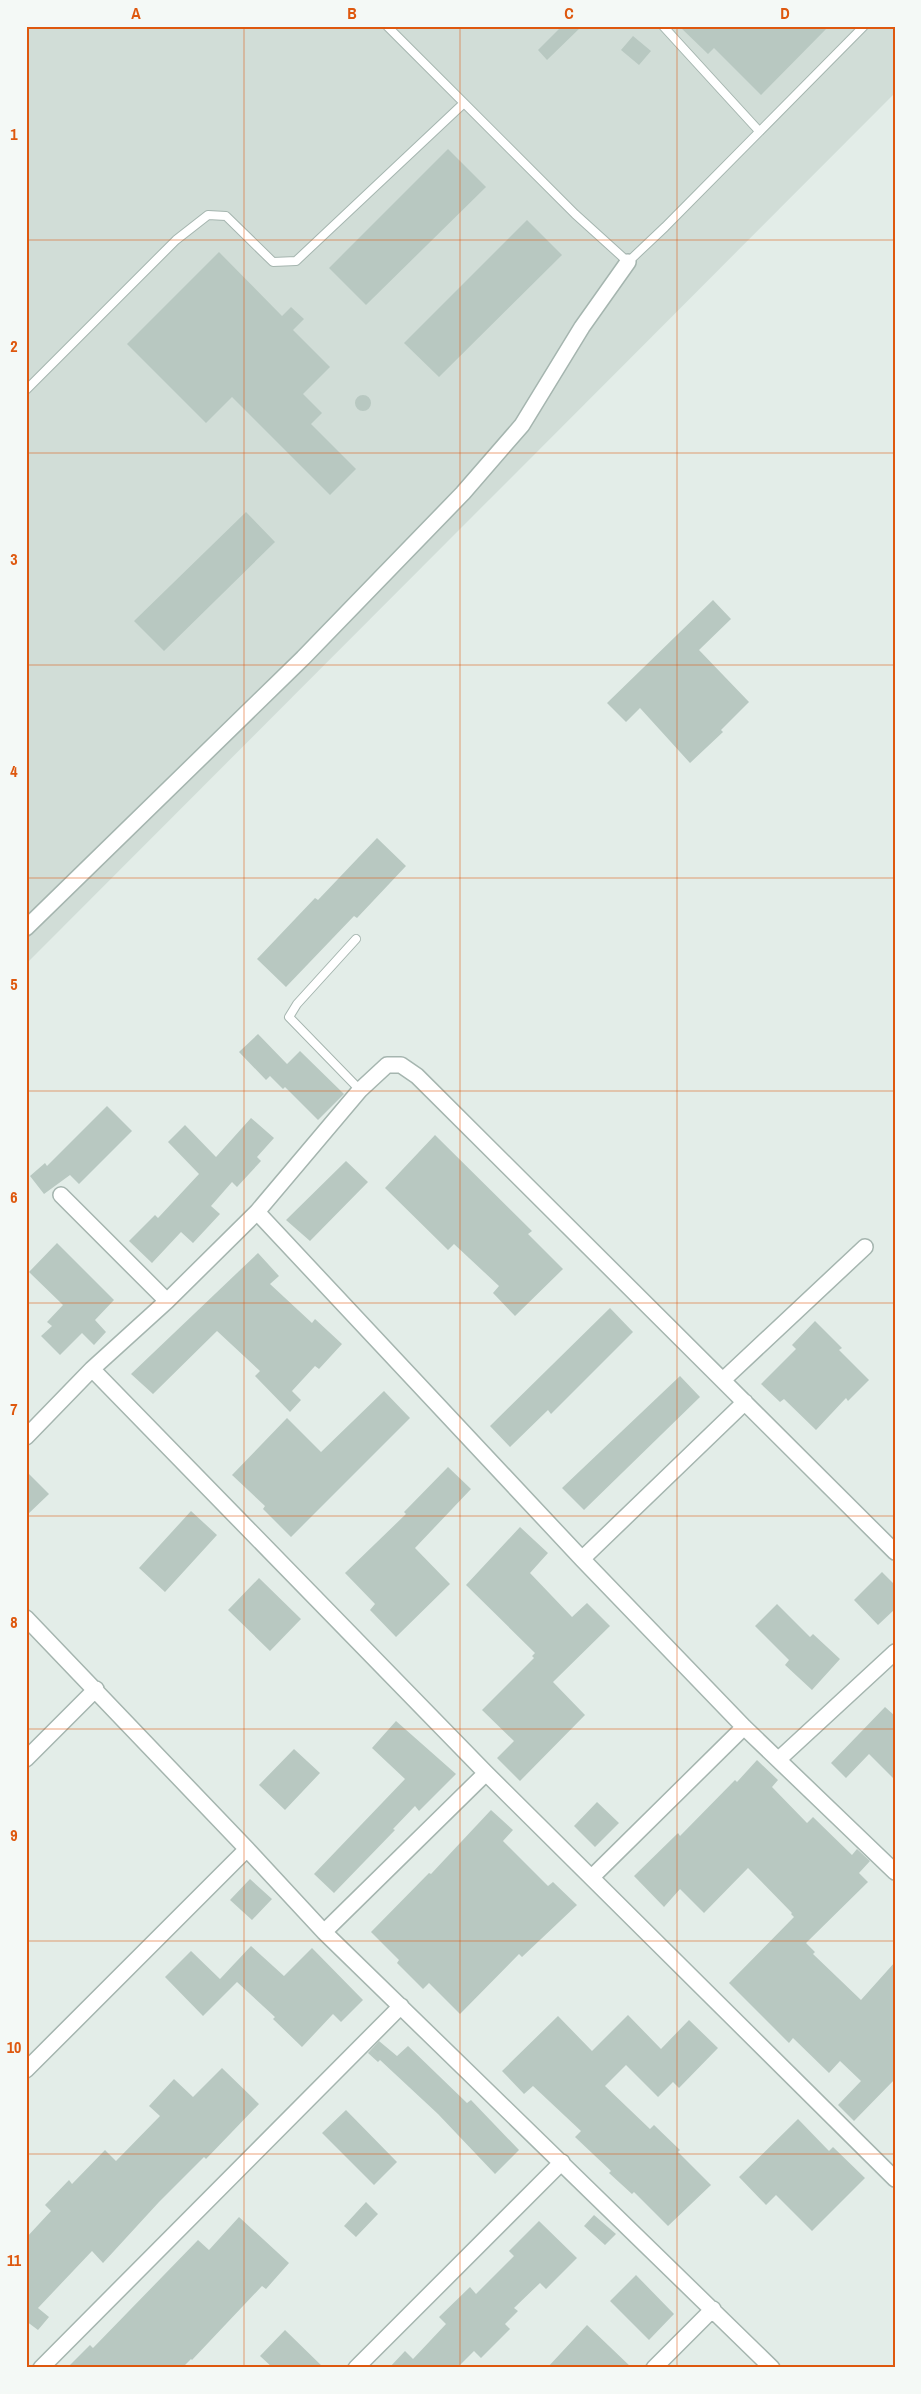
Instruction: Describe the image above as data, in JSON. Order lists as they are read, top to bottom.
{
  "grid": {
    "columns": [
      "A",
      "B",
      "C",
      "D"
    ],
    "rows": [
      "1",
      "2",
      "3",
      "4",
      "5",
      "6",
      "7",
      "8",
      "9",
      "10",
      "11"
    ]
  }
}
